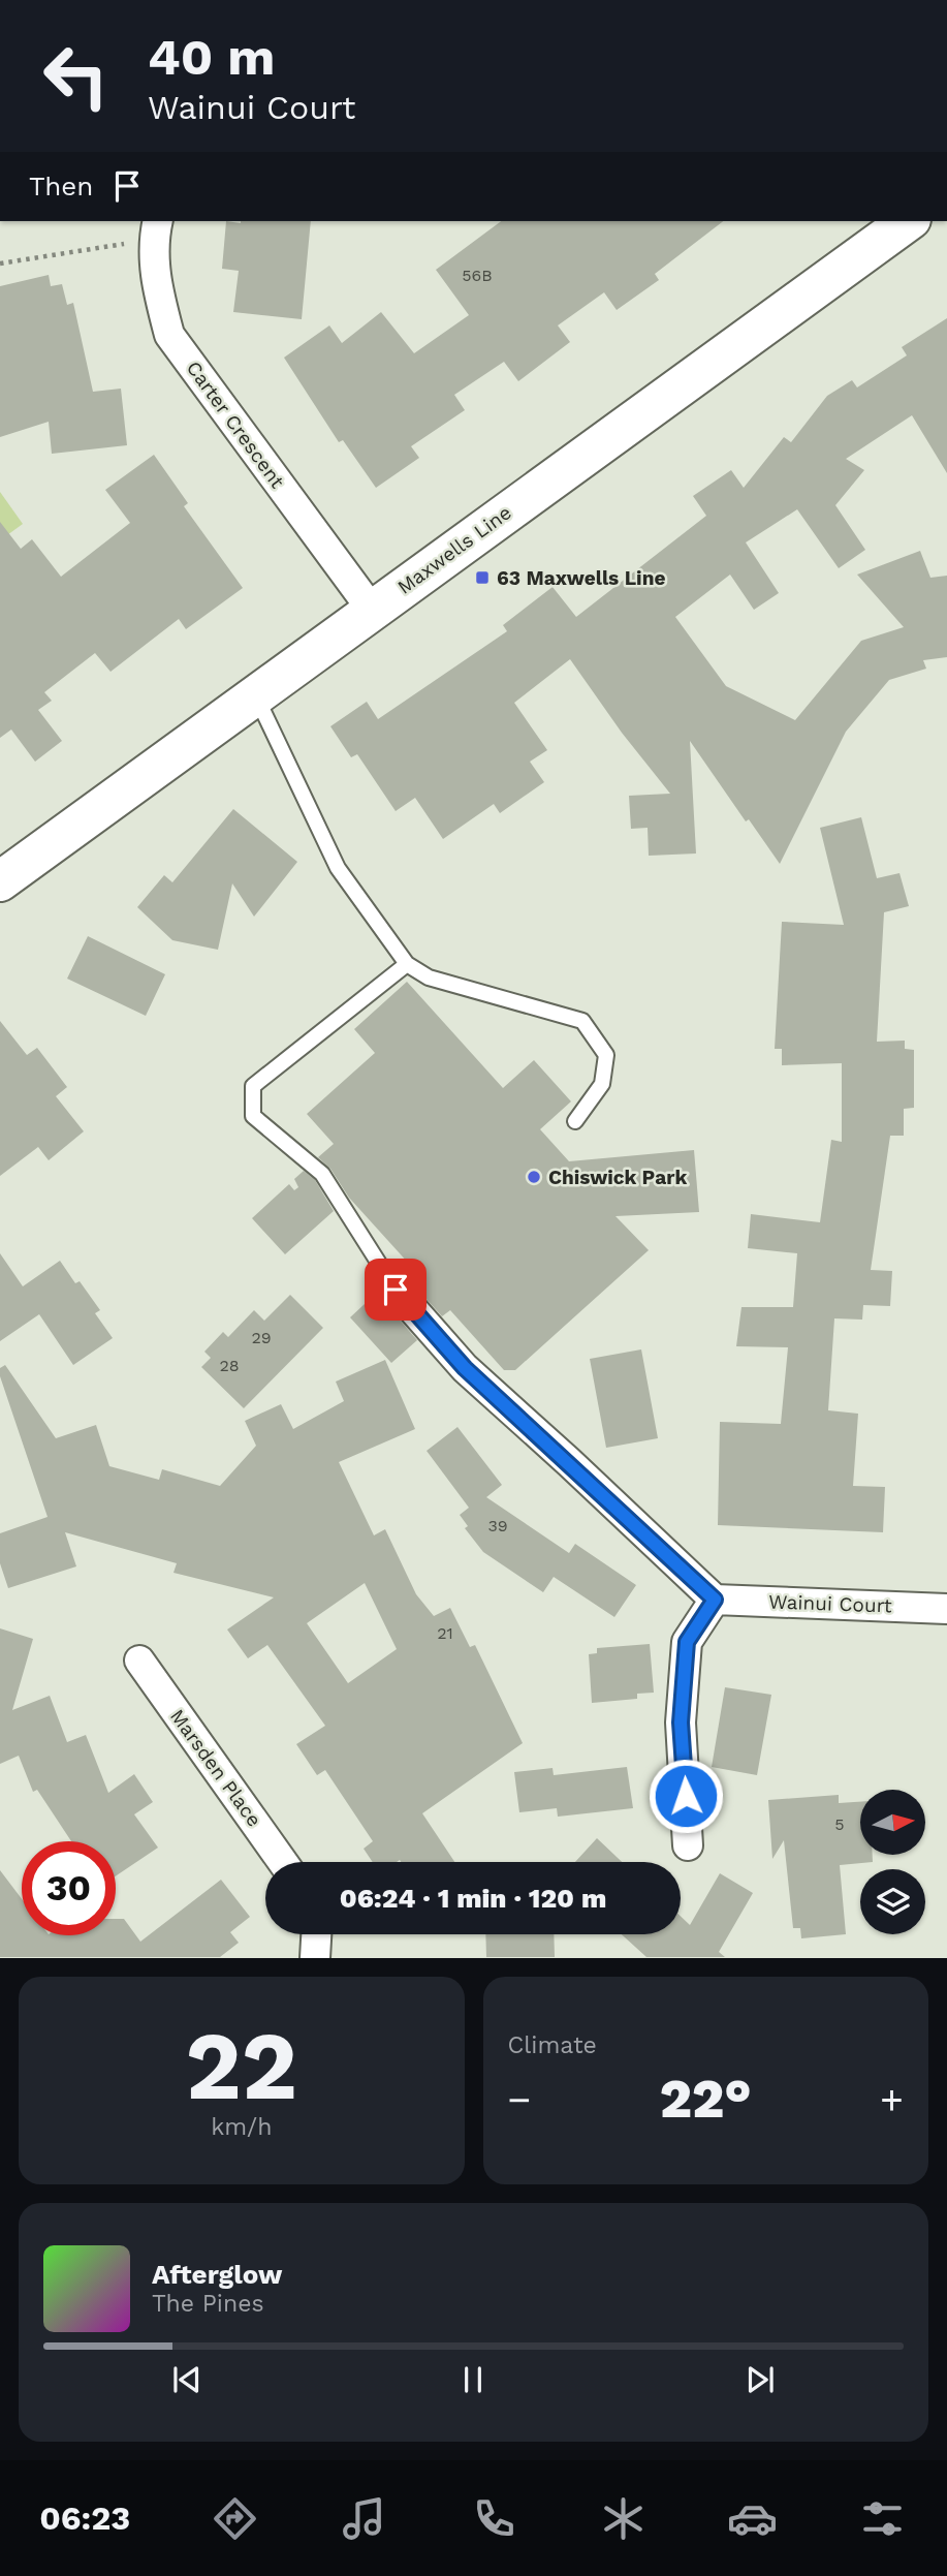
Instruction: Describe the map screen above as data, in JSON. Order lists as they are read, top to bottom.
{
  "streets": {
    "main road": ["Maxwells Line"],
    "street": ["Carter Crescent", "Wainui Court", "Marsden Place"]
  },
  "crossings": [
    ["Carter Crescent", "Maxwells Line"]
  ],
  "places": {
    "transit": ["63 Maxwells Line"],
    "other": ["Chiswick Park"]
  },
  "house_numbers": [
    "56B",
    "29",
    "28",
    "39",
    "21",
    "5"
  ],
  "north": "right",
  "page": {
    "turn": ["40 m", "Wainui Court"],
    "then": "Then",
    "limit": "30",
    "trip": "06:24 · 1 min · 120 m",
    "tile": [
      ["22", "km/h"],
      "Climate"
    ],
    "heat": ["−", "22°", "+"],
    "song": ["Afterglow", "The Pines"],
    "tabs": "06:23"
  }
}
